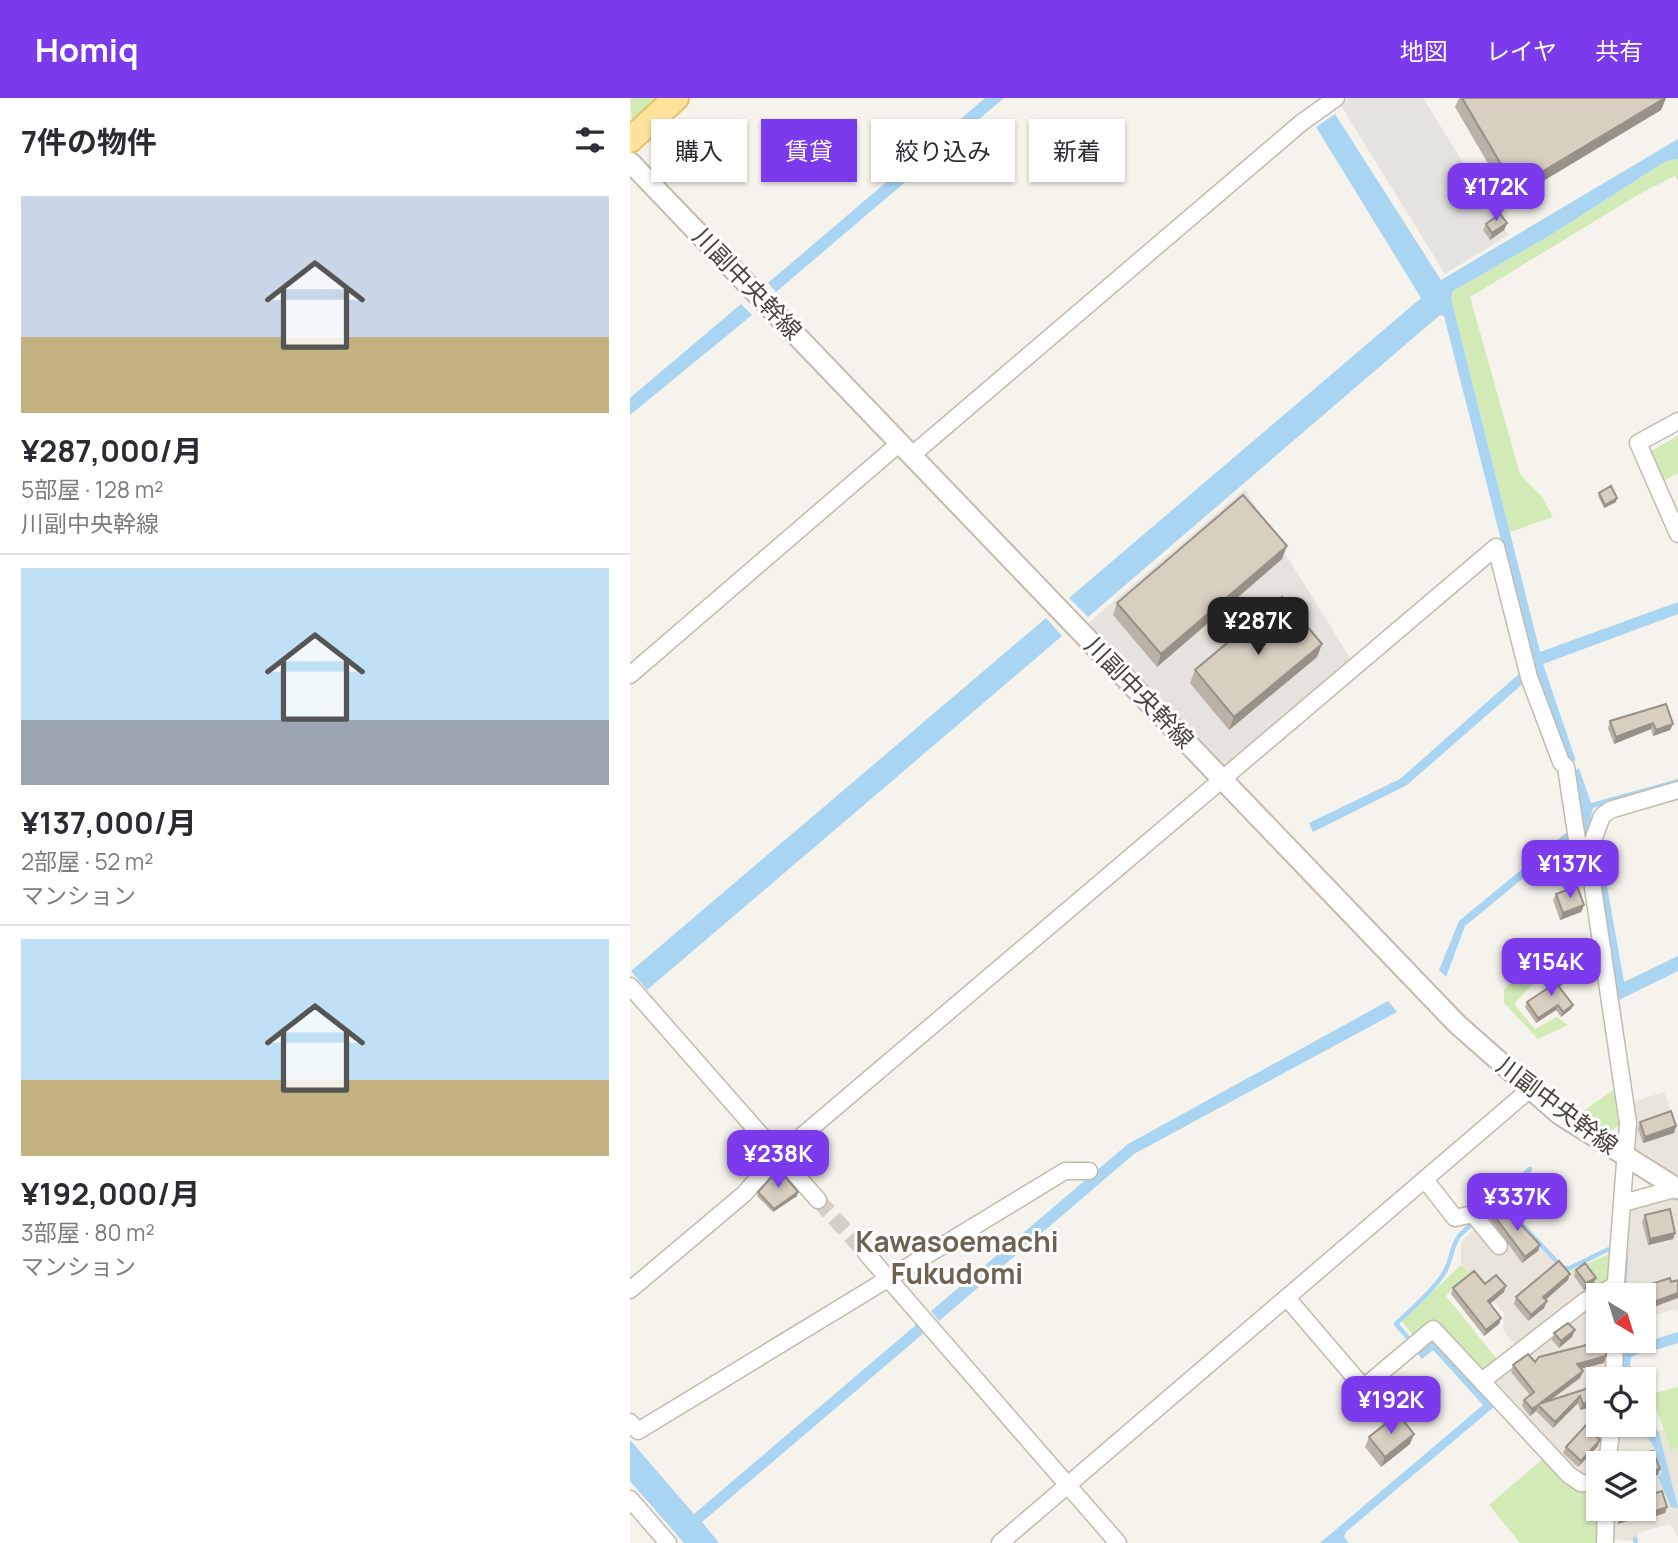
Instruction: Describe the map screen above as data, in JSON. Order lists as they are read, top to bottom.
{
  "streets": {
    "street": ["川副中央幹線"]
  },
  "districts": ["Kawasoemachi Fukudomi"],
  "north": "bottom right",
  "page": {
    "header": "Homiq",
    "nav": ["地図", "レイヤ", "共有"],
    "heading": "7件の物件",
    "chip": [
      "購入",
      "賃貸",
      "絞り込み",
      "新着"
    ],
    "price": [
      "¥172K",
      "¥287K",
      "¥137K",
      "¥154K",
      "¥238K",
      "¥337K",
      "¥192K"
    ],
    "list": [
      {
        "name": "¥287,000/月",
        "note": "5部屋 · 128 m² · 川副中央幹線"
      },
      {
        "name": "¥137,000/月",
        "note": "2部屋 · 52 m² · マンション"
      },
      {
        "name": "¥192,000/月",
        "note": "3部屋 · 80 m² · マンション"
      }
    ]
  }
}
